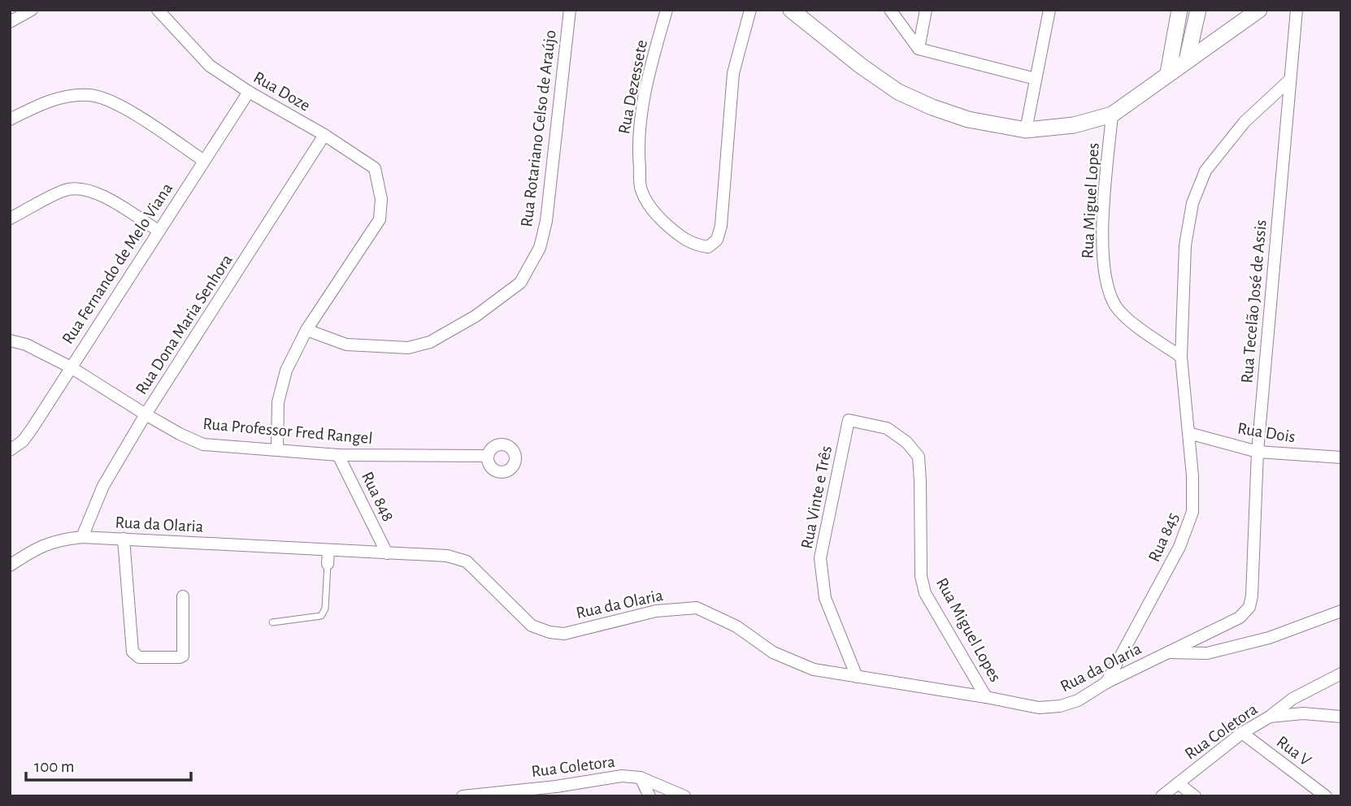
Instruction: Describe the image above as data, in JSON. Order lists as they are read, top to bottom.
{
  "streets": {
    "street": [
      "Rua Dezessete",
      "Rua Doze",
      "Rua Rotariano Celso de Araújo",
      "Rua Miguel Lopes",
      "Rua Fernando de Melo Viana",
      "Rua Tecelão José de Assis",
      "Rua Dona Maria Senhora",
      "Rua Professor Fred Rangel",
      "Rua Dois",
      "Rua 848",
      "Rua Vinte e Três",
      "Rua da Olaria",
      "Rua 845",
      "Rua Coletora",
      "Rua V"
    ]
  },
  "crossings": [
    ["Rua Doze", "Rua Rotariano Celso de Araújo"],
    ["Rua Doze", "Rua Fernando de Melo Viana"],
    ["Rua Doze", "Rua Dona Maria Senhora"],
    ["Rua Miguel Lopes", "Rua Vinte e Três"],
    ["Rua Miguel Lopes", "Rua da Olaria"],
    ["Rua Miguel Lopes", "Rua 845"],
    ["Rua Fernando de Melo Viana", "Rua Professor Fred Rangel"],
    ["Rua Tecelão José de Assis", "Rua Dois"],
    ["Rua Tecelão José de Assis", "Rua da Olaria"],
    ["Rua Tecelão José de Assis", "Rua 845"],
    ["Rua Dona Maria Senhora", "Rua Professor Fred Rangel"],
    ["Rua Dona Maria Senhora", "Rua da Olaria"],
    ["Rua Professor Fred Rangel", "Rua 848"],
    ["Rua Dois", "Rua 845"],
    ["Rua 848", "Rua da Olaria"],
    ["Rua Vinte e Três", "Rua da Olaria"],
    ["Rua da Olaria", "Rua 845"],
    ["Rua Coletora", "Rua V"]
  ],
  "scale_bar": "100 m"
}
